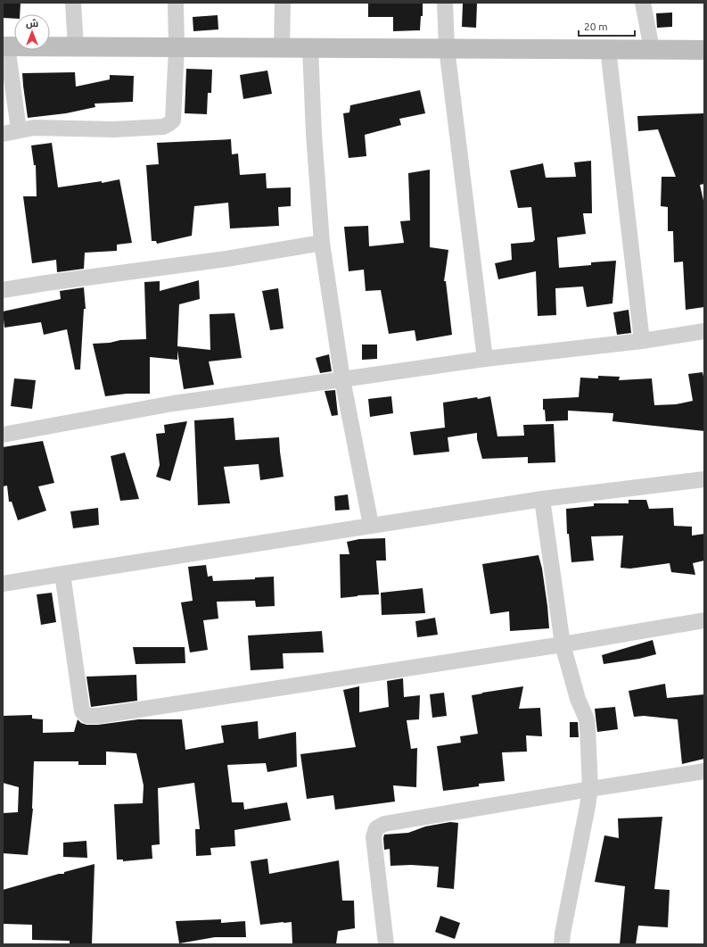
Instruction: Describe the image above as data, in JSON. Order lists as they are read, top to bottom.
{
  "scale_bar": "20 m",
  "north": "top"
}
